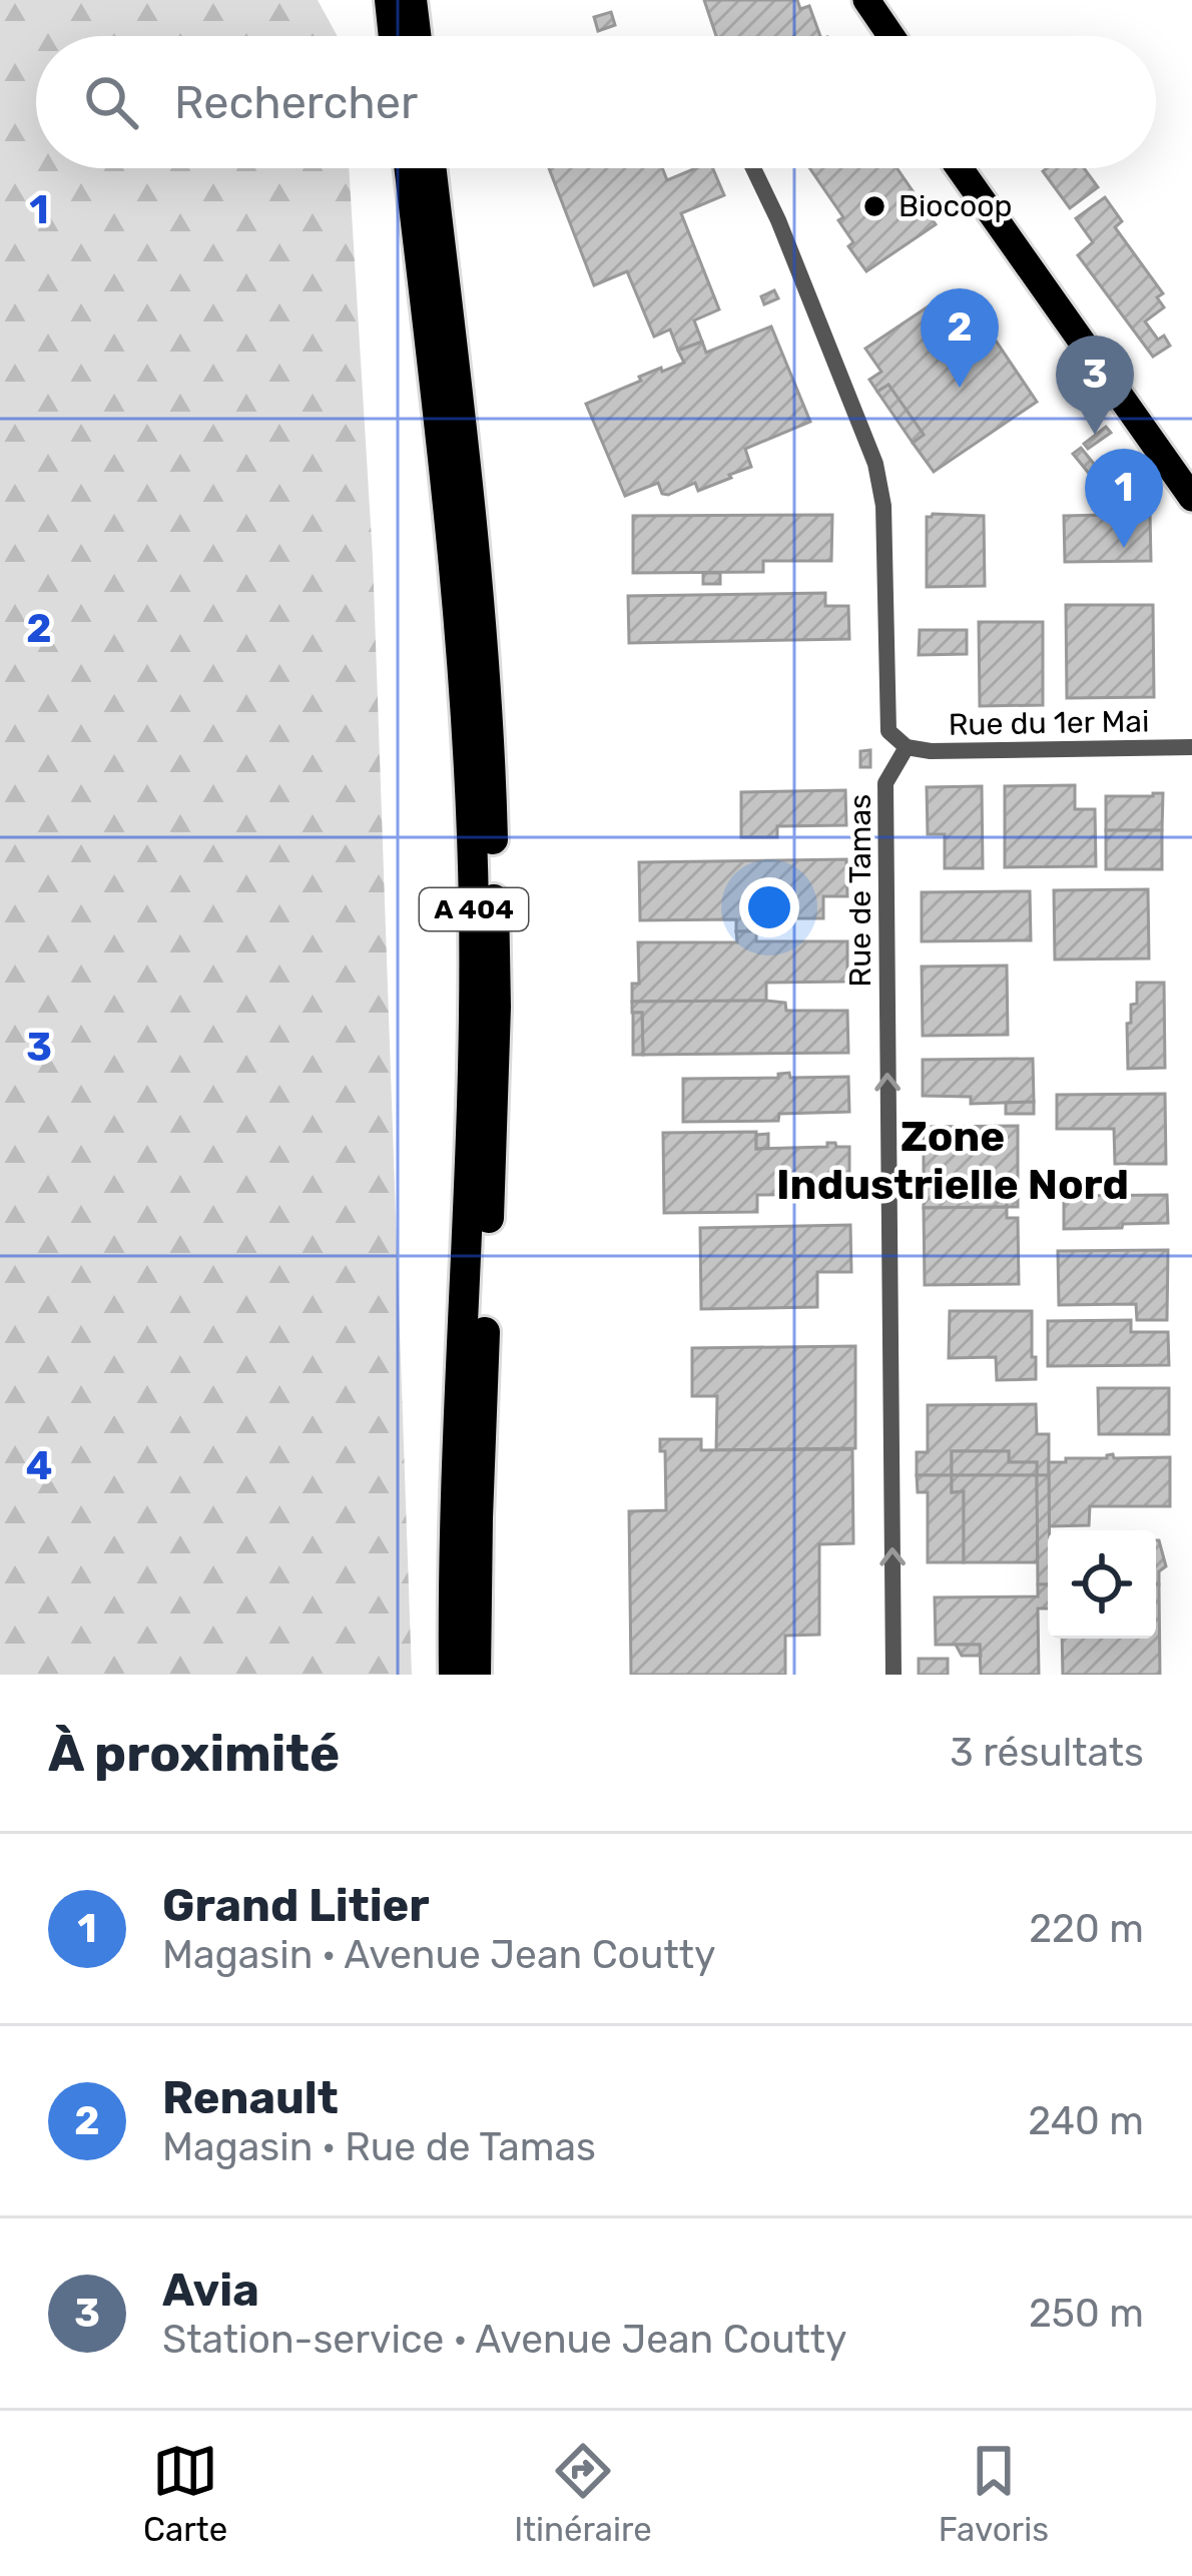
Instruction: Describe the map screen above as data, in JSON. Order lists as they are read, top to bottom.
{
  "streets": {
    "highway": ["A 404"],
    "street": ["Rue du 1er Mai", "Rue de Tamas"]
  },
  "crossings": [
    ["Rue du 1er Mai", "Rue de Tamas"]
  ],
  "one_way": ["Rue de Tamas"],
  "districts": ["Zone Industrielle Nord"],
  "places": ["Biocoop"],
  "page": {
    "search": "Rechercher",
    "pins": ["2", "3", "1"],
    "heading": ["À proximité", "3 résultats"],
    "list": [
      {
        "mark": "1",
        "name": "Grand Litier",
        "note": "Magasin · Avenue Jean Coutty",
        "value": "220 m"
      },
      {
        "mark": "2",
        "name": "Renault",
        "note": "Magasin · Rue de Tamas",
        "value": "240 m"
      },
      {
        "mark": "3",
        "name": "Avia",
        "note": "Station-service · Avenue Jean Coutty",
        "value": "250 m"
      }
    ],
    "nav": ["Carte", "Itinéraire", "Favoris"]
  },
  "grid": {
    "rows": [
      "1",
      "2",
      "3",
      "4"
    ]
  }
}
